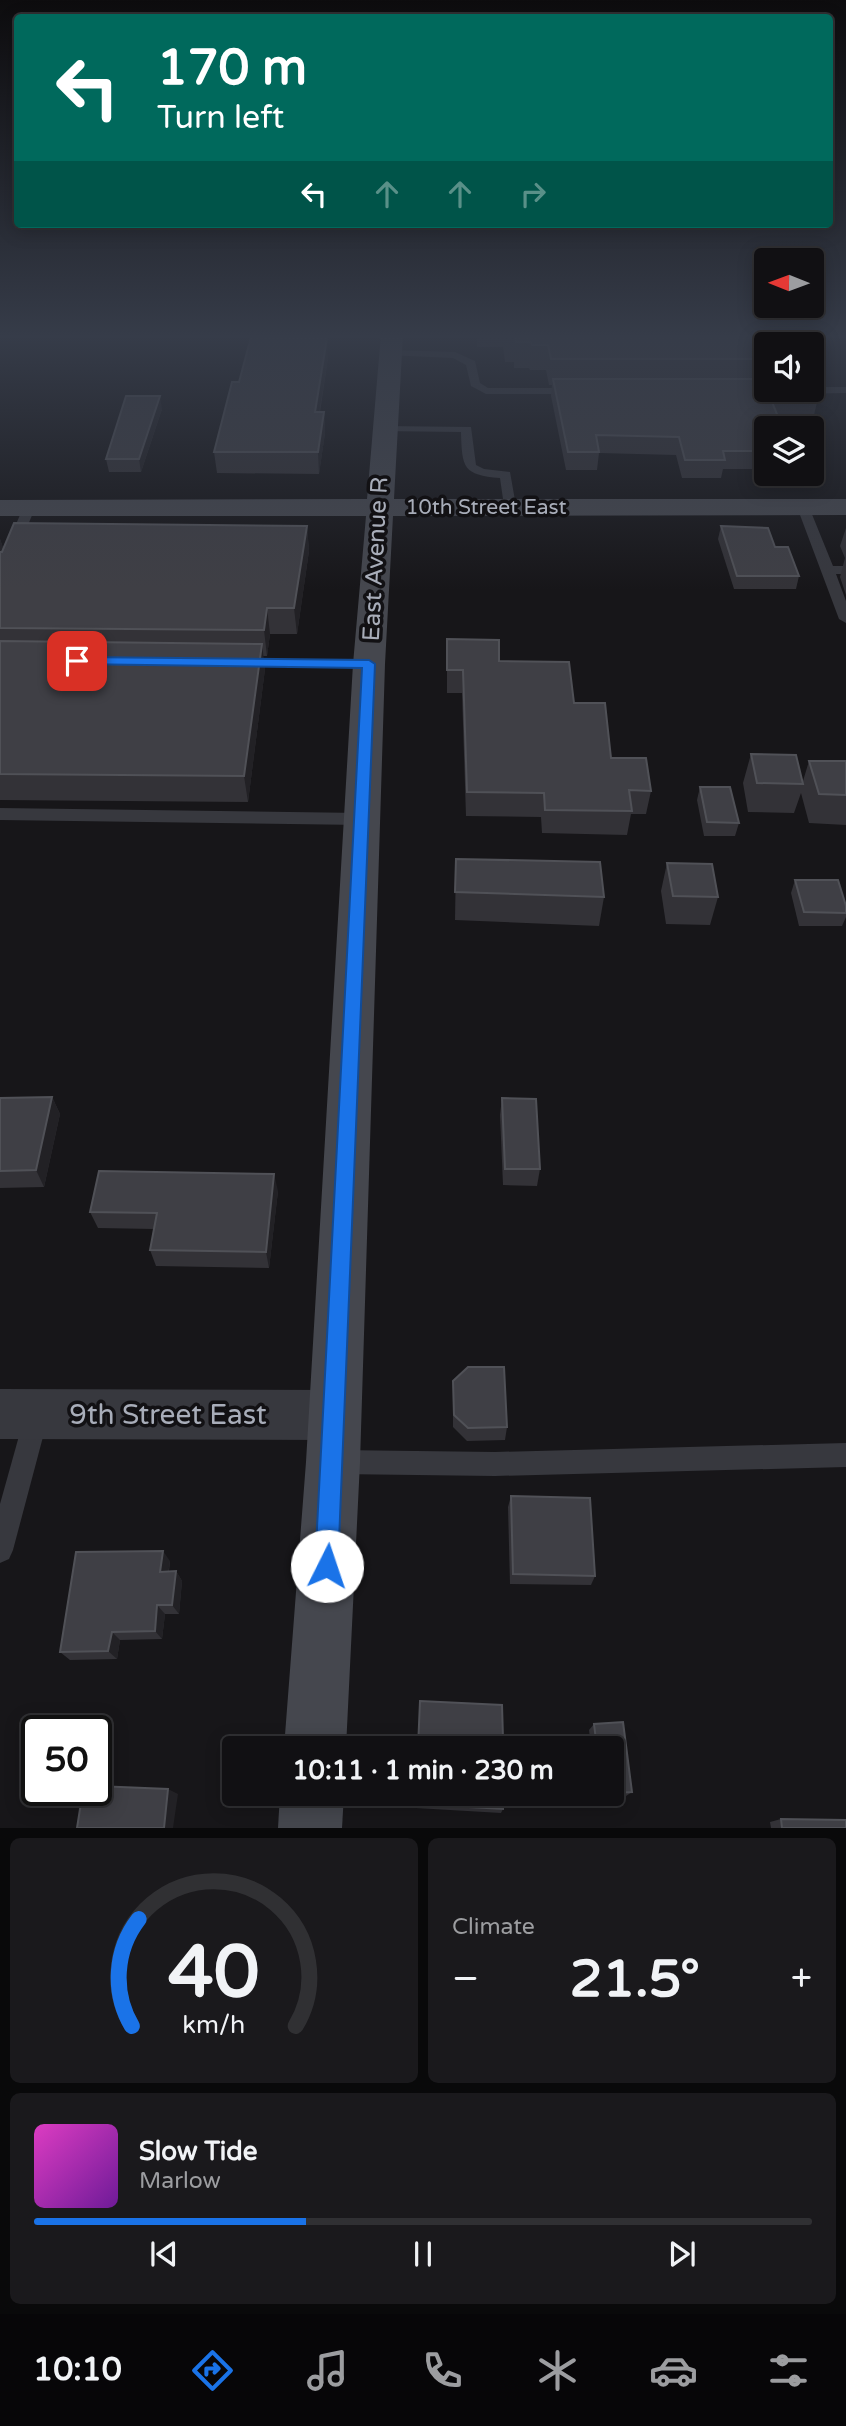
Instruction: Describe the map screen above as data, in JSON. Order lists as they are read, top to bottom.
{
  "streets": {
    "main road": ["10th Street East", "East Avenue R"],
    "street": ["9th Street East"]
  },
  "crossings": [
    ["10th Street East", "East Avenue R"],
    ["East Avenue R", "9th Street East"]
  ],
  "north": "left",
  "page": {
    "turn": ["170 m", "Turn left"],
    "limit": "50",
    "trip": "10:11 · 1 min · 230 m",
    "tile": "Climate",
    "heat": ["−", "21.5°", "+"],
    "song": ["Slow Tide", "Marlow"],
    "tabs": "10:10",
    "gauge": ["40", "km/h"]
  }
}
